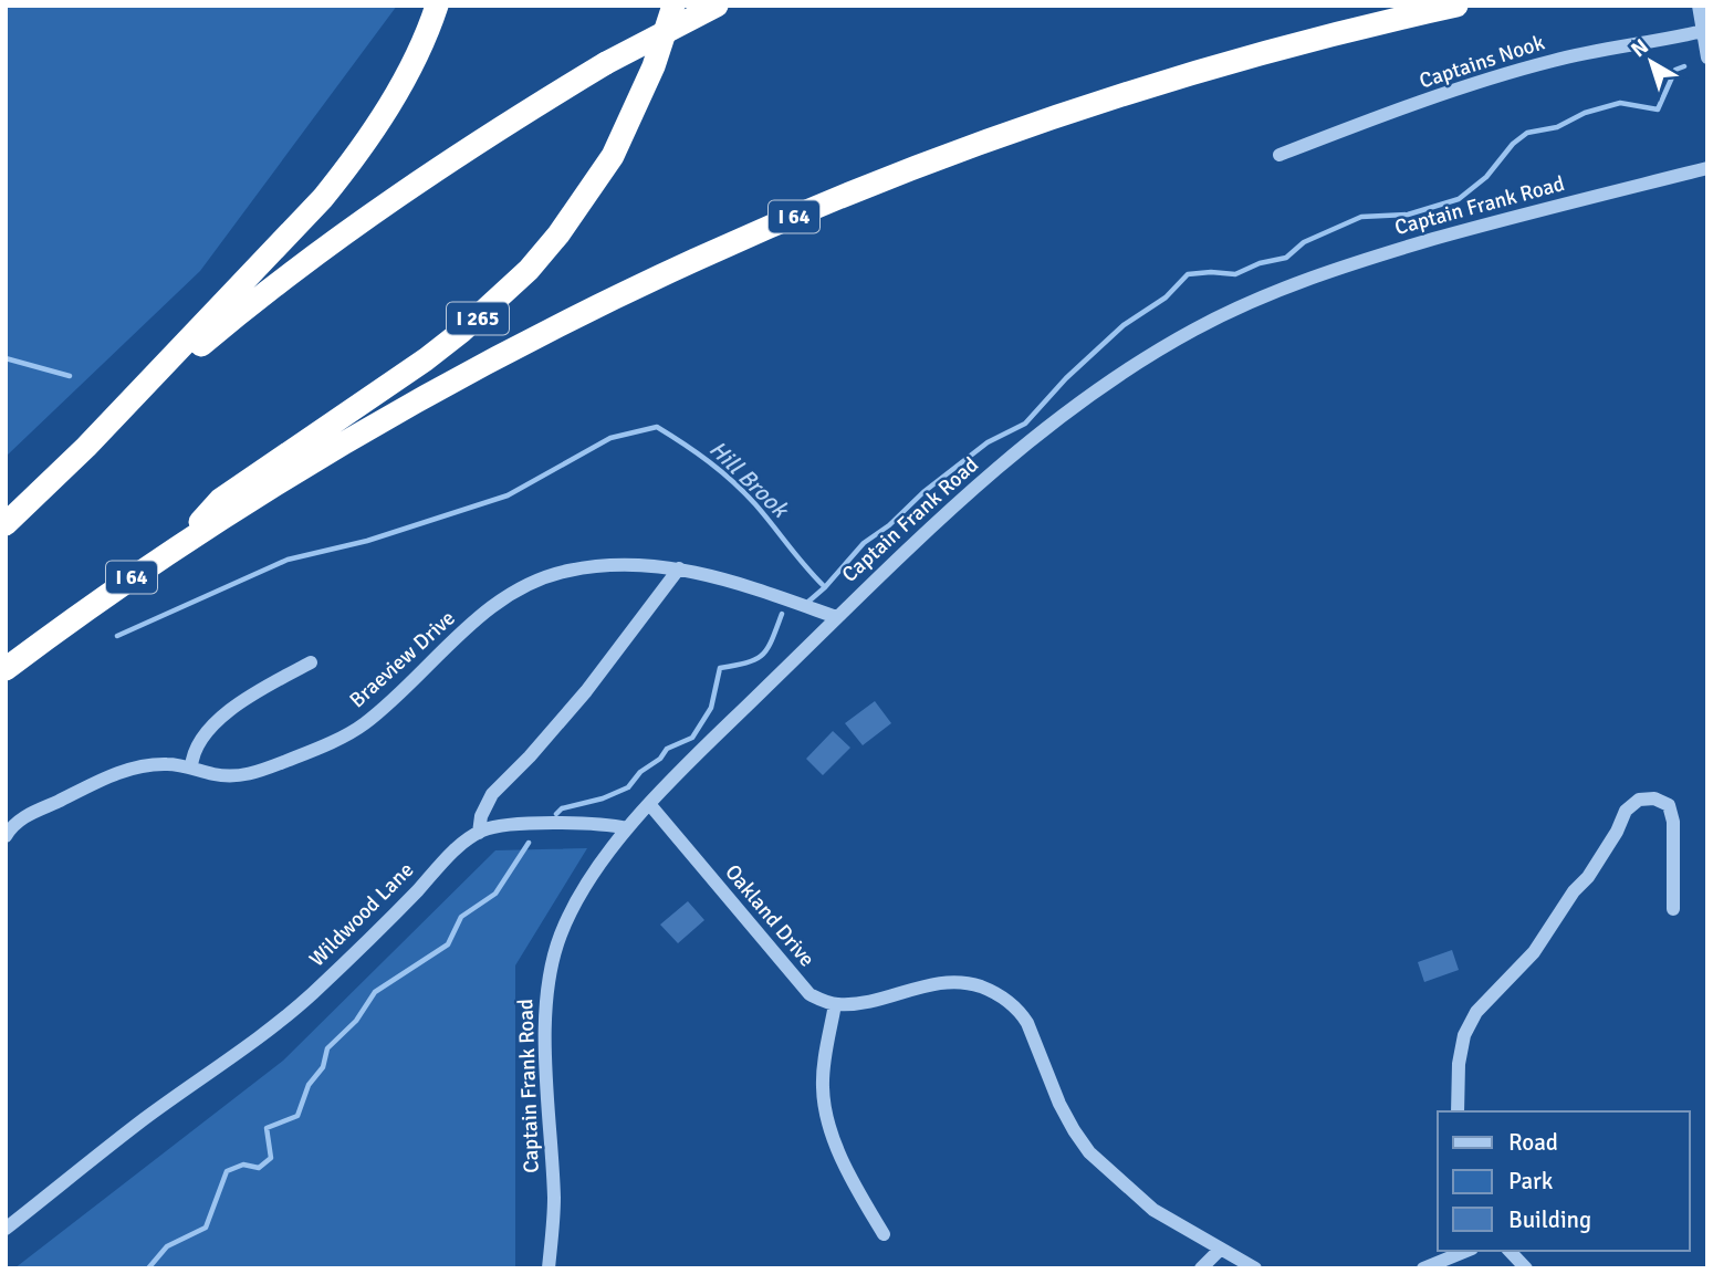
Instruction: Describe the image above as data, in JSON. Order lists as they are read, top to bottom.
{
  "streets": {
    "highway": ["I 64", "I 265"],
    "street": [
      "Captains Nook",
      "Captain Frank Road",
      "Braeview Drive",
      "Wildwood Lane",
      "Oakland Drive"
    ]
  },
  "crossings": [
    ["Captain Frank Road", "Braeview Drive"],
    ["Captain Frank Road", "Oakland Drive"],
    ["I 64", "I 265"]
  ],
  "water": ["Hill Brook"],
  "legend": ["Road", "Park", "Building"],
  "north": "top left"
}
